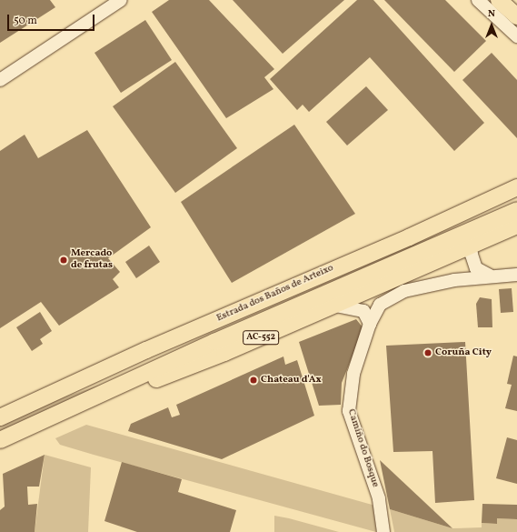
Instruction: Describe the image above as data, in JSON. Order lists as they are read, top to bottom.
{
  "streets": {
    "main road": ["Estrada dos Baños de Arteixo", "AC-552"],
    "street": ["Camiño do Bosque"]
  },
  "crossings": [
    ["Estrada dos Baños de Arteixo", "AC-552"]
  ],
  "places": ["Mercado de frutas", "Coruña City", "Chateau d'Ax"],
  "scale_bar": "50 m",
  "north": "top"
}
